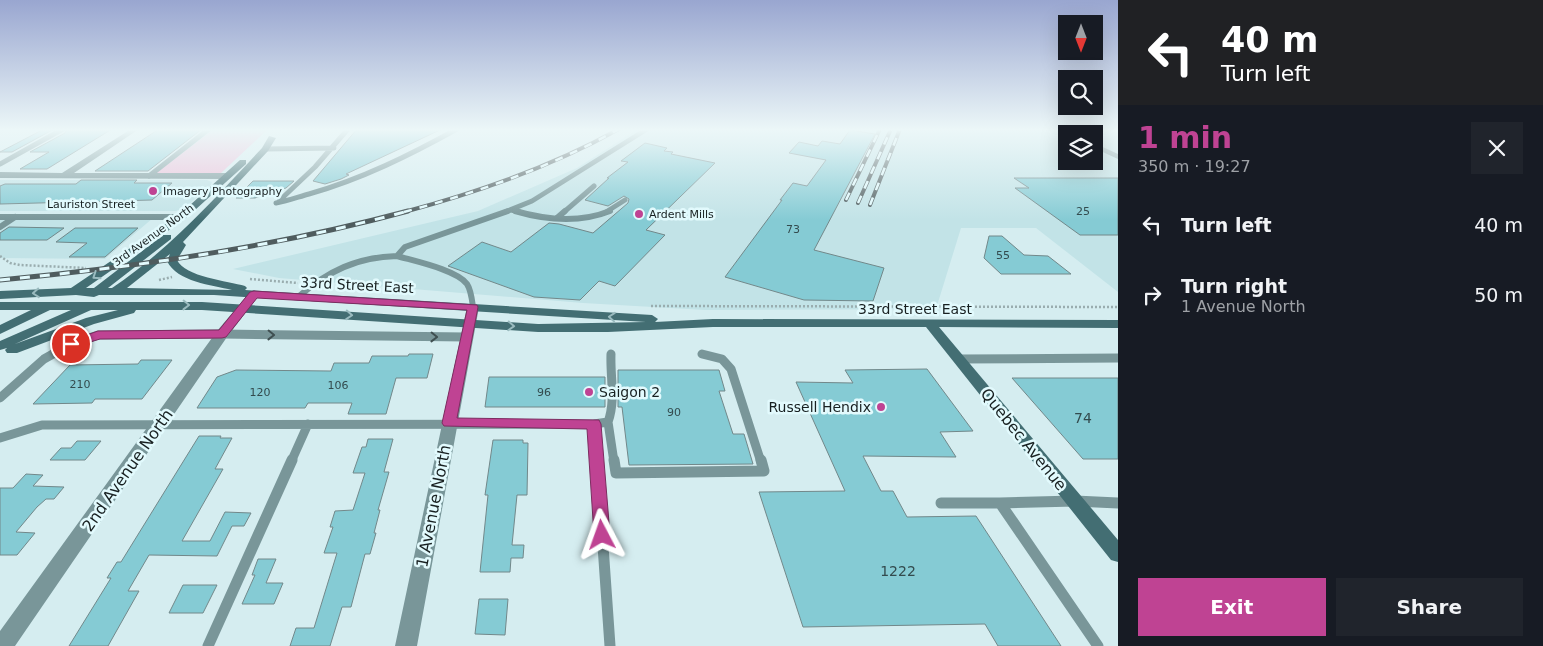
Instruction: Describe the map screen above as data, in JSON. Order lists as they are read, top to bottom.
{
  "streets": {
    "main road": ["3rd Avenue North", "33rd Street East", "Quebec Avenue"],
    "street": ["Lauriston Street", "2nd Avenue North", "1 Avenue North"]
  },
  "crossings": [
    ["Lauriston Street", "3rd Avenue North"],
    ["3rd Avenue North", "33rd Street East"],
    ["33rd Street East", "Quebec Avenue"],
    ["33rd Street East", "2nd Avenue North"],
    ["33rd Street East", "1 Avenue North"]
  ],
  "places": [
    "Imagery Photography",
    "Ardent Mills",
    "Saigon 2",
    "Russell Hendix"
  ],
  "house_numbers": [
    "25",
    "73",
    "55",
    "210",
    "106",
    "120",
    "96",
    "90",
    "74",
    "1222"
  ],
  "north": "bottom",
  "page": {
    "turn": ["40 m", "Turn left"],
    "heading": ["1 min", "350 m · 19:27"],
    "list": [
      {
        "name": "Turn left",
        "value": "40 m"
      },
      {
        "name": "Turn right",
        "note": "1 Avenue North",
        "value": "50 m"
      }
    ],
    "buttons": ["Exit", "Share"]
  }
}
